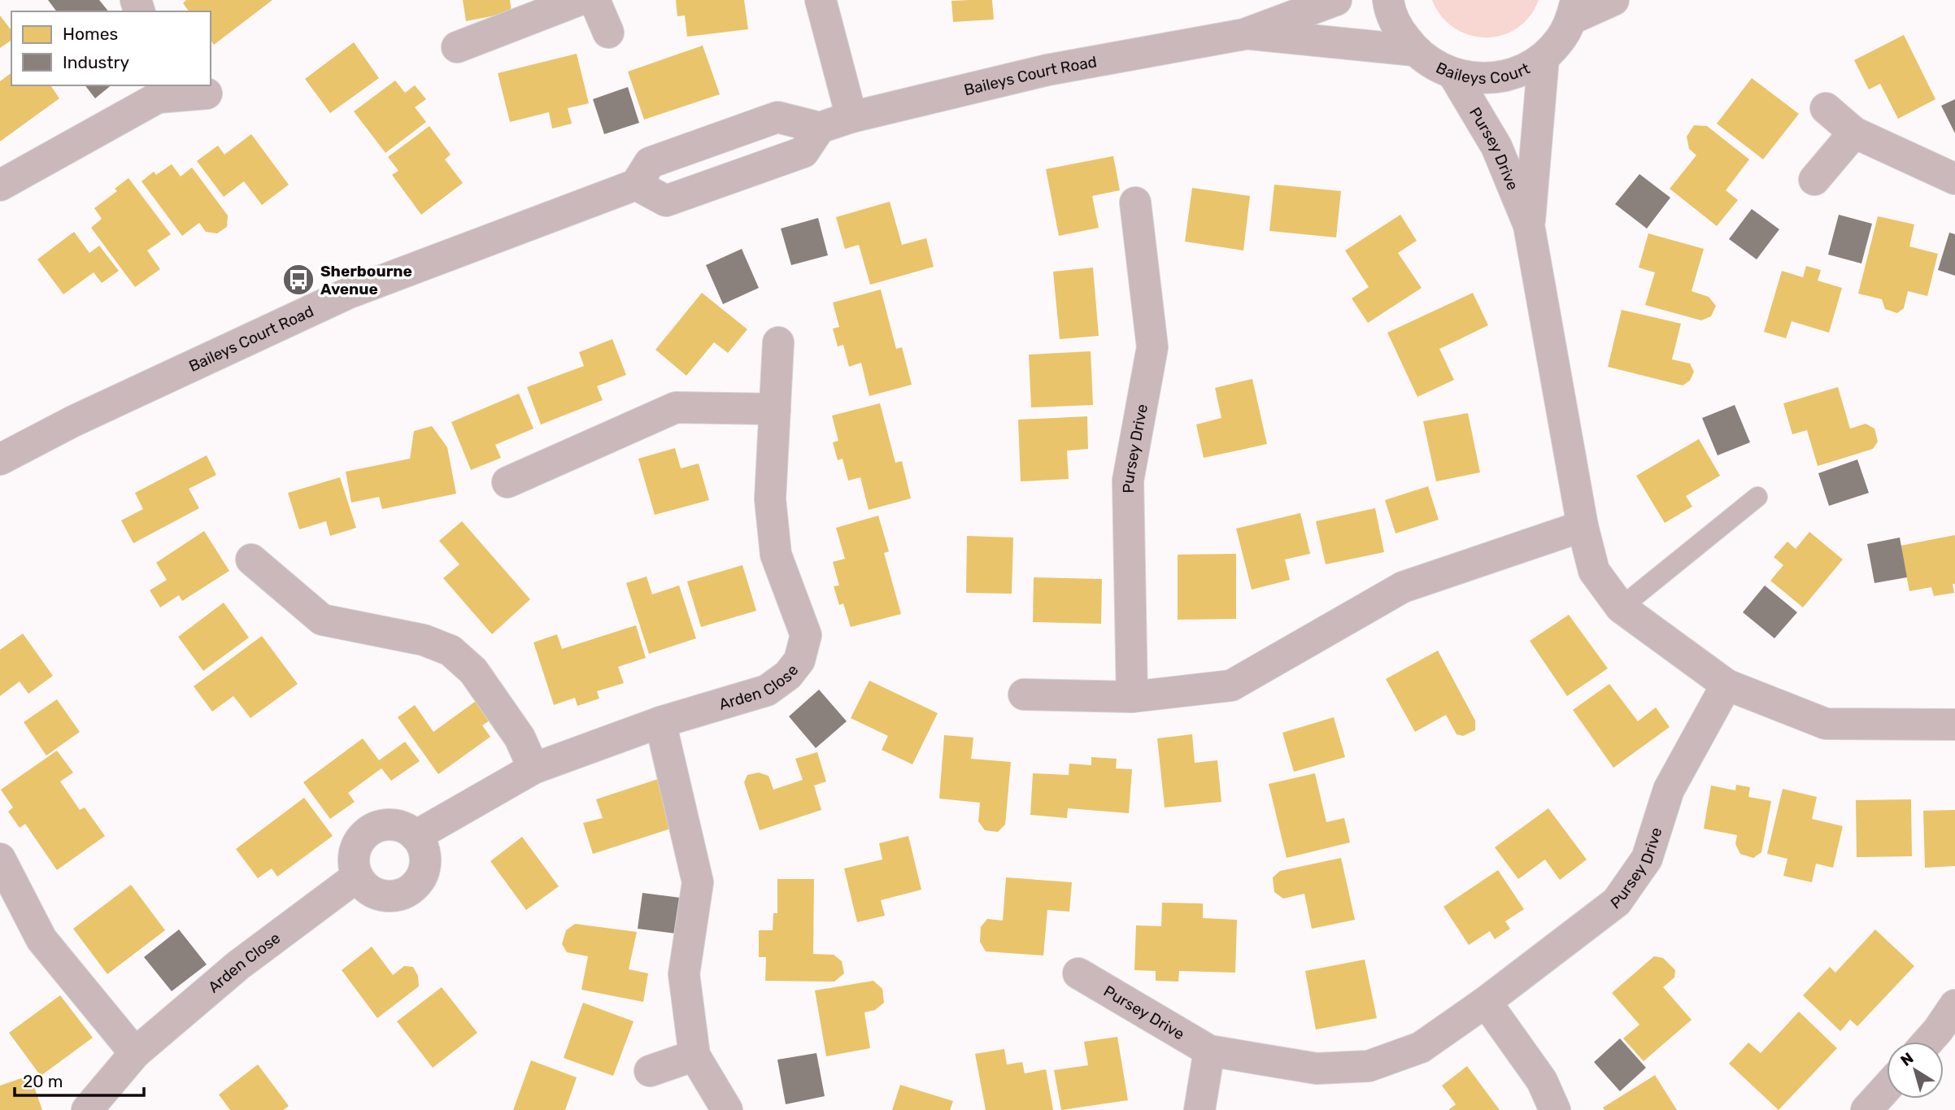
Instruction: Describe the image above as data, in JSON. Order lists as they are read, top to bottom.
{
  "streets": {
    "street": [
      "Baileys Court",
      "Baileys Court Road",
      "Pursey Drive",
      "Arden Close"
    ]
  },
  "crossings": [
    ["Baileys Court", "Baileys Court Road"],
    ["Baileys Court", "Pursey Drive"]
  ],
  "places": {
    "bus stop": ["Sherbourne Avenue"]
  },
  "legend": ["Homes", "Industry"],
  "scale_bar": "20 m",
  "north": "top left"
}
